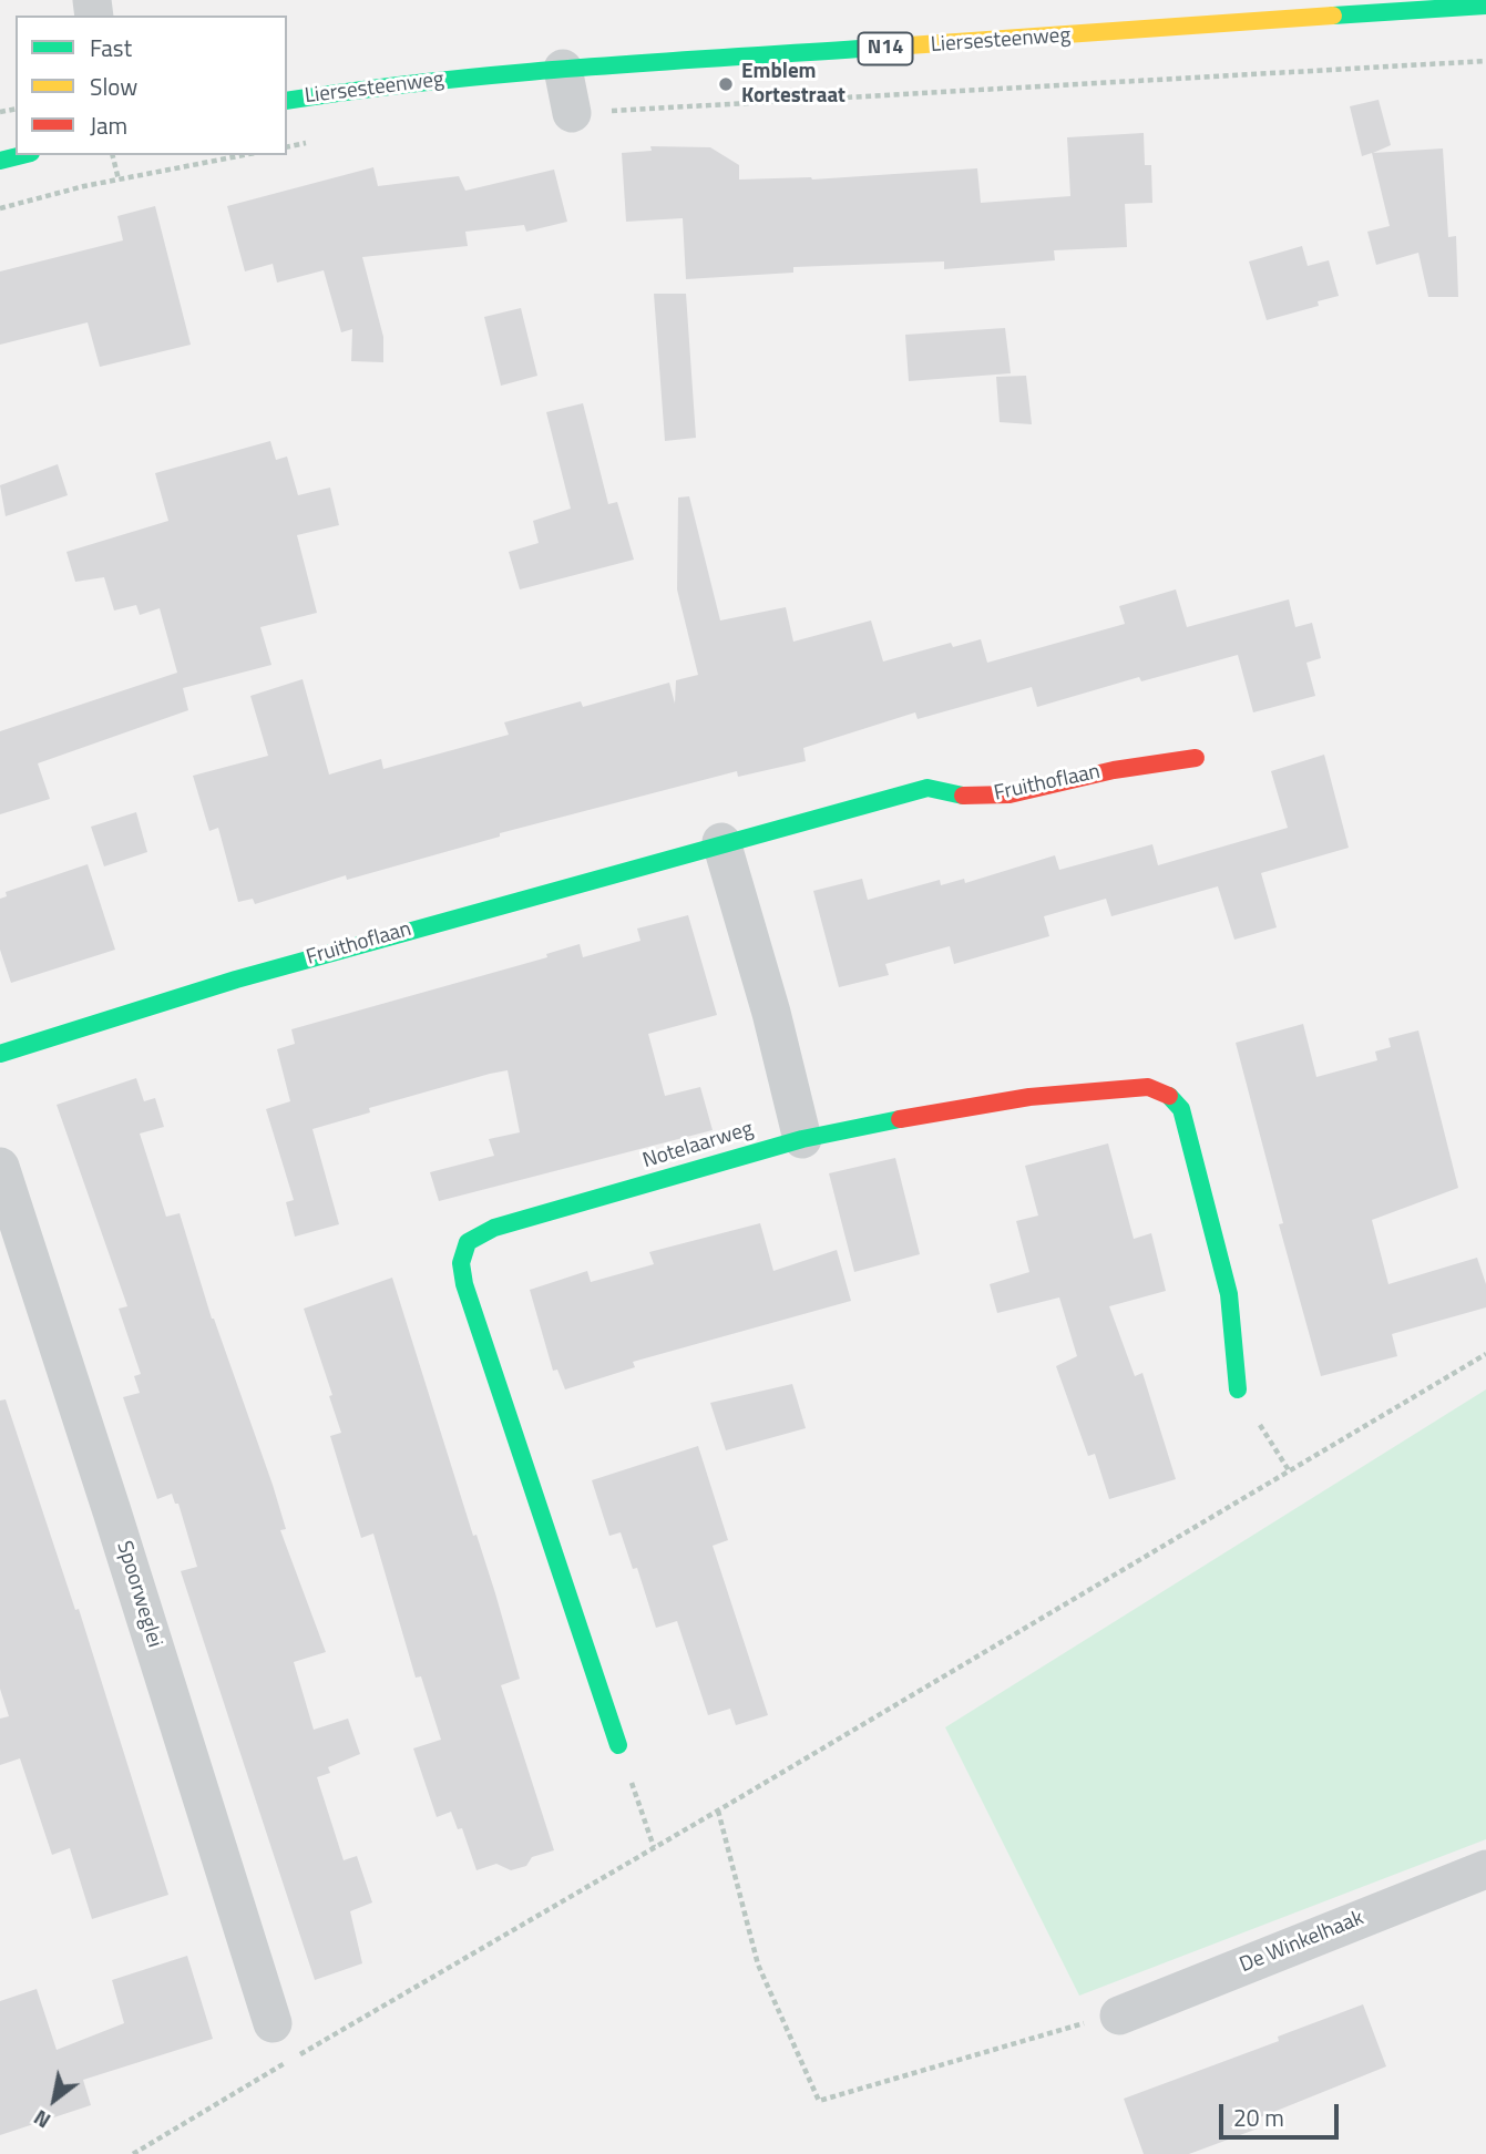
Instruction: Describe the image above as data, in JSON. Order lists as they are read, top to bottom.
{
  "streets": {
    "street": [
      "Liersesteenweg",
      "N14",
      "Fruithoflaan",
      "Notelaarweg",
      "Spoorweglei",
      "De Winkelhaak"
    ]
  },
  "places": ["Emblem Kortestraat"],
  "legend": ["Fast", "Slow", "Jam"],
  "scale_bar": "20 m",
  "north": "bottom left"
}
